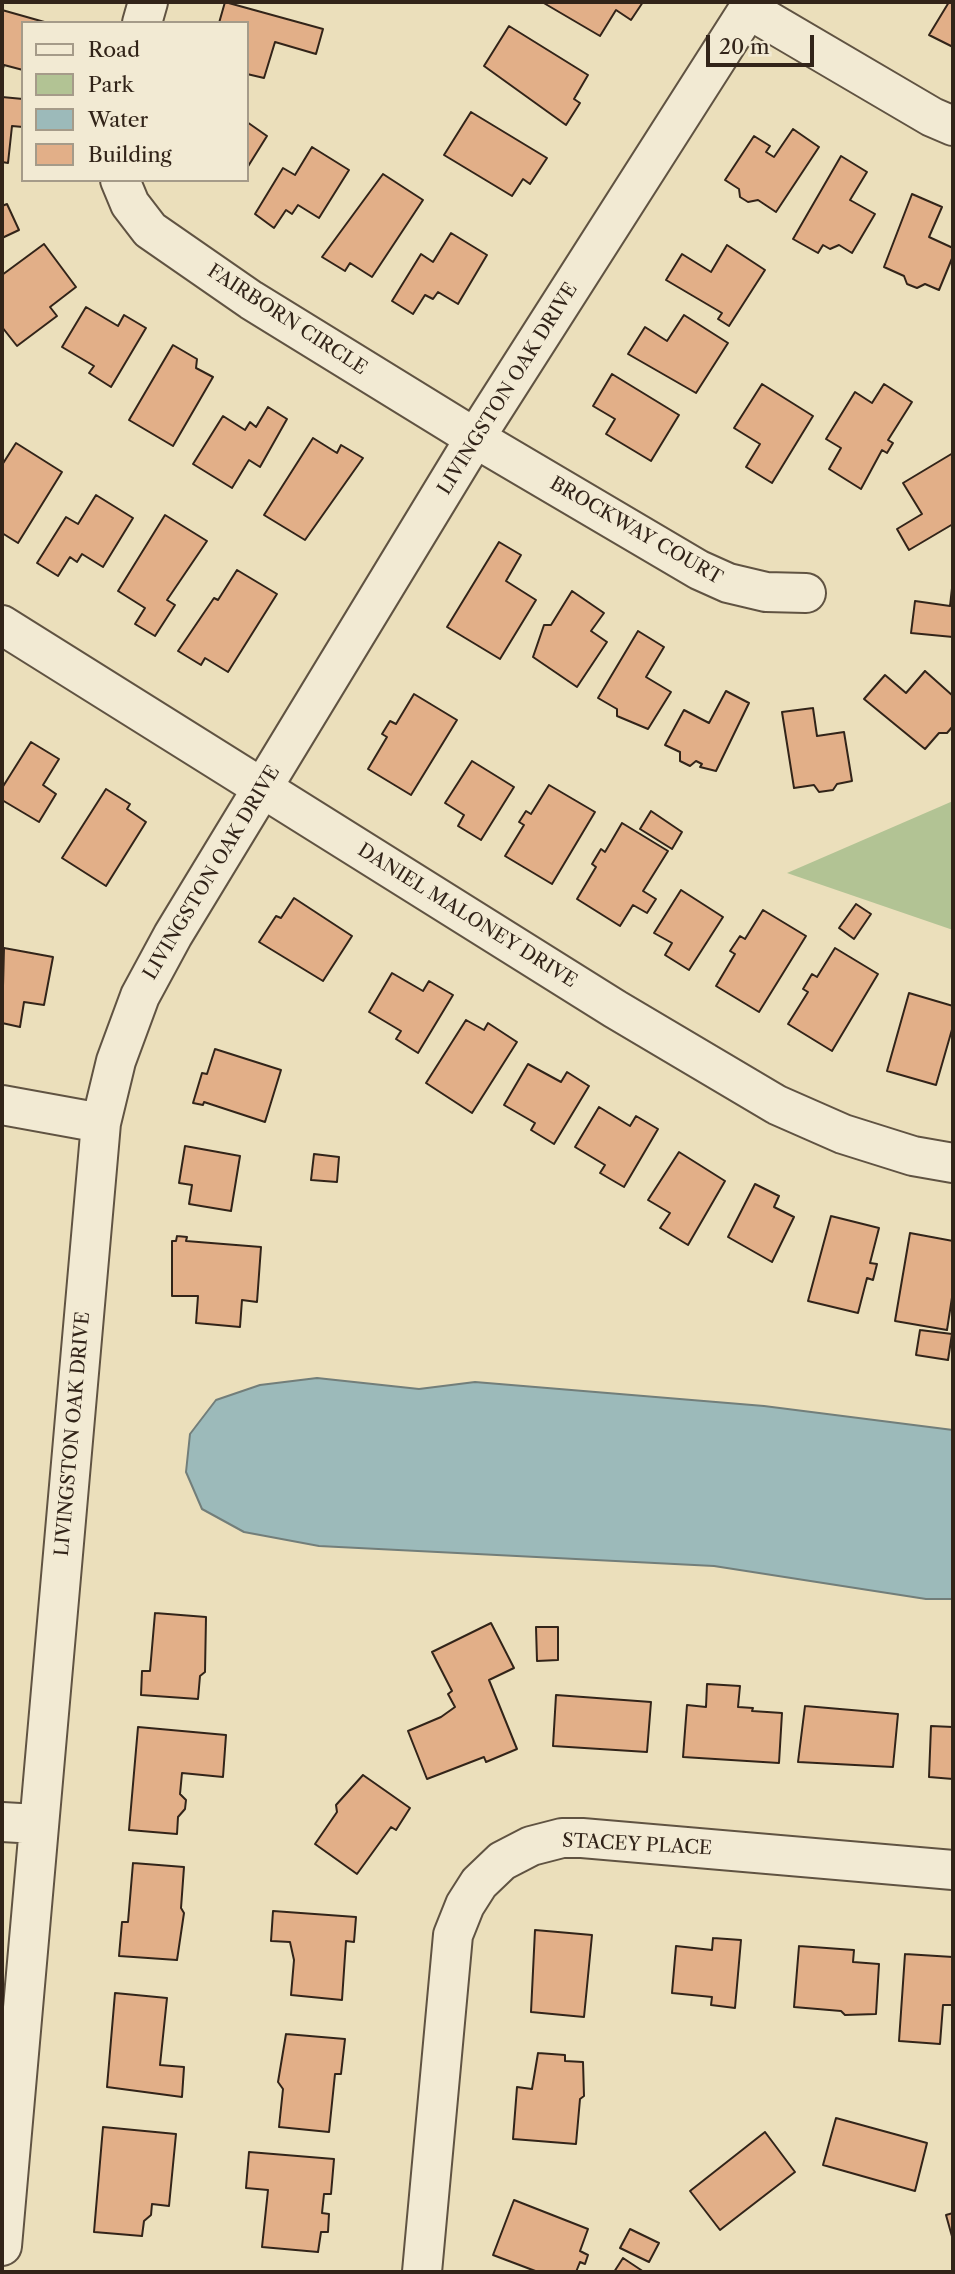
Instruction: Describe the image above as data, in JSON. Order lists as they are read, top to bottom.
{
  "streets": {
    "street": [
      "FAIRBORN CIRCLE",
      "LIVINGSTON OAK DRIVE",
      "BROCKWAY COURT",
      "DANIEL MALONEY DRIVE",
      "STACEY PLACE"
    ]
  },
  "crossings": [
    ["FAIRBORN CIRCLE", "LIVINGSTON OAK DRIVE"],
    ["FAIRBORN CIRCLE", "BROCKWAY COURT"],
    ["LIVINGSTON OAK DRIVE", "BROCKWAY COURT"],
    ["LIVINGSTON OAK DRIVE", "DANIEL MALONEY DRIVE"]
  ],
  "legend": [
    "Road",
    "Park",
    "Water",
    "Building"
  ],
  "scale_bar": "20 m"
}
